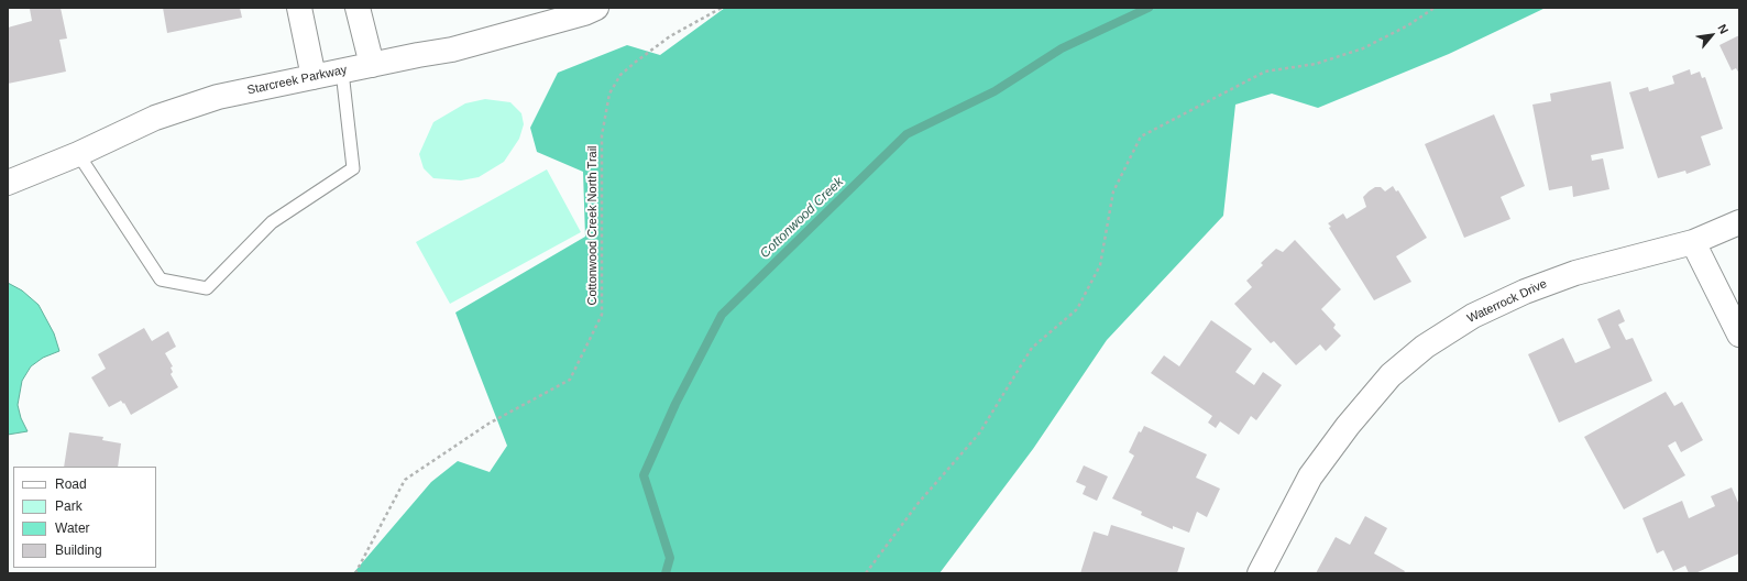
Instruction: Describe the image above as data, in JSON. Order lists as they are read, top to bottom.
{
  "streets": {
    "street": ["Starcreek Parkway", "Waterrock Drive"],
    "path": ["Cottonwood Creek North Trail"]
  },
  "water": ["Cottonwood Creek"],
  "legend": [
    "Road",
    "Park",
    "Water",
    "Building"
  ],
  "north": "top right"
}
